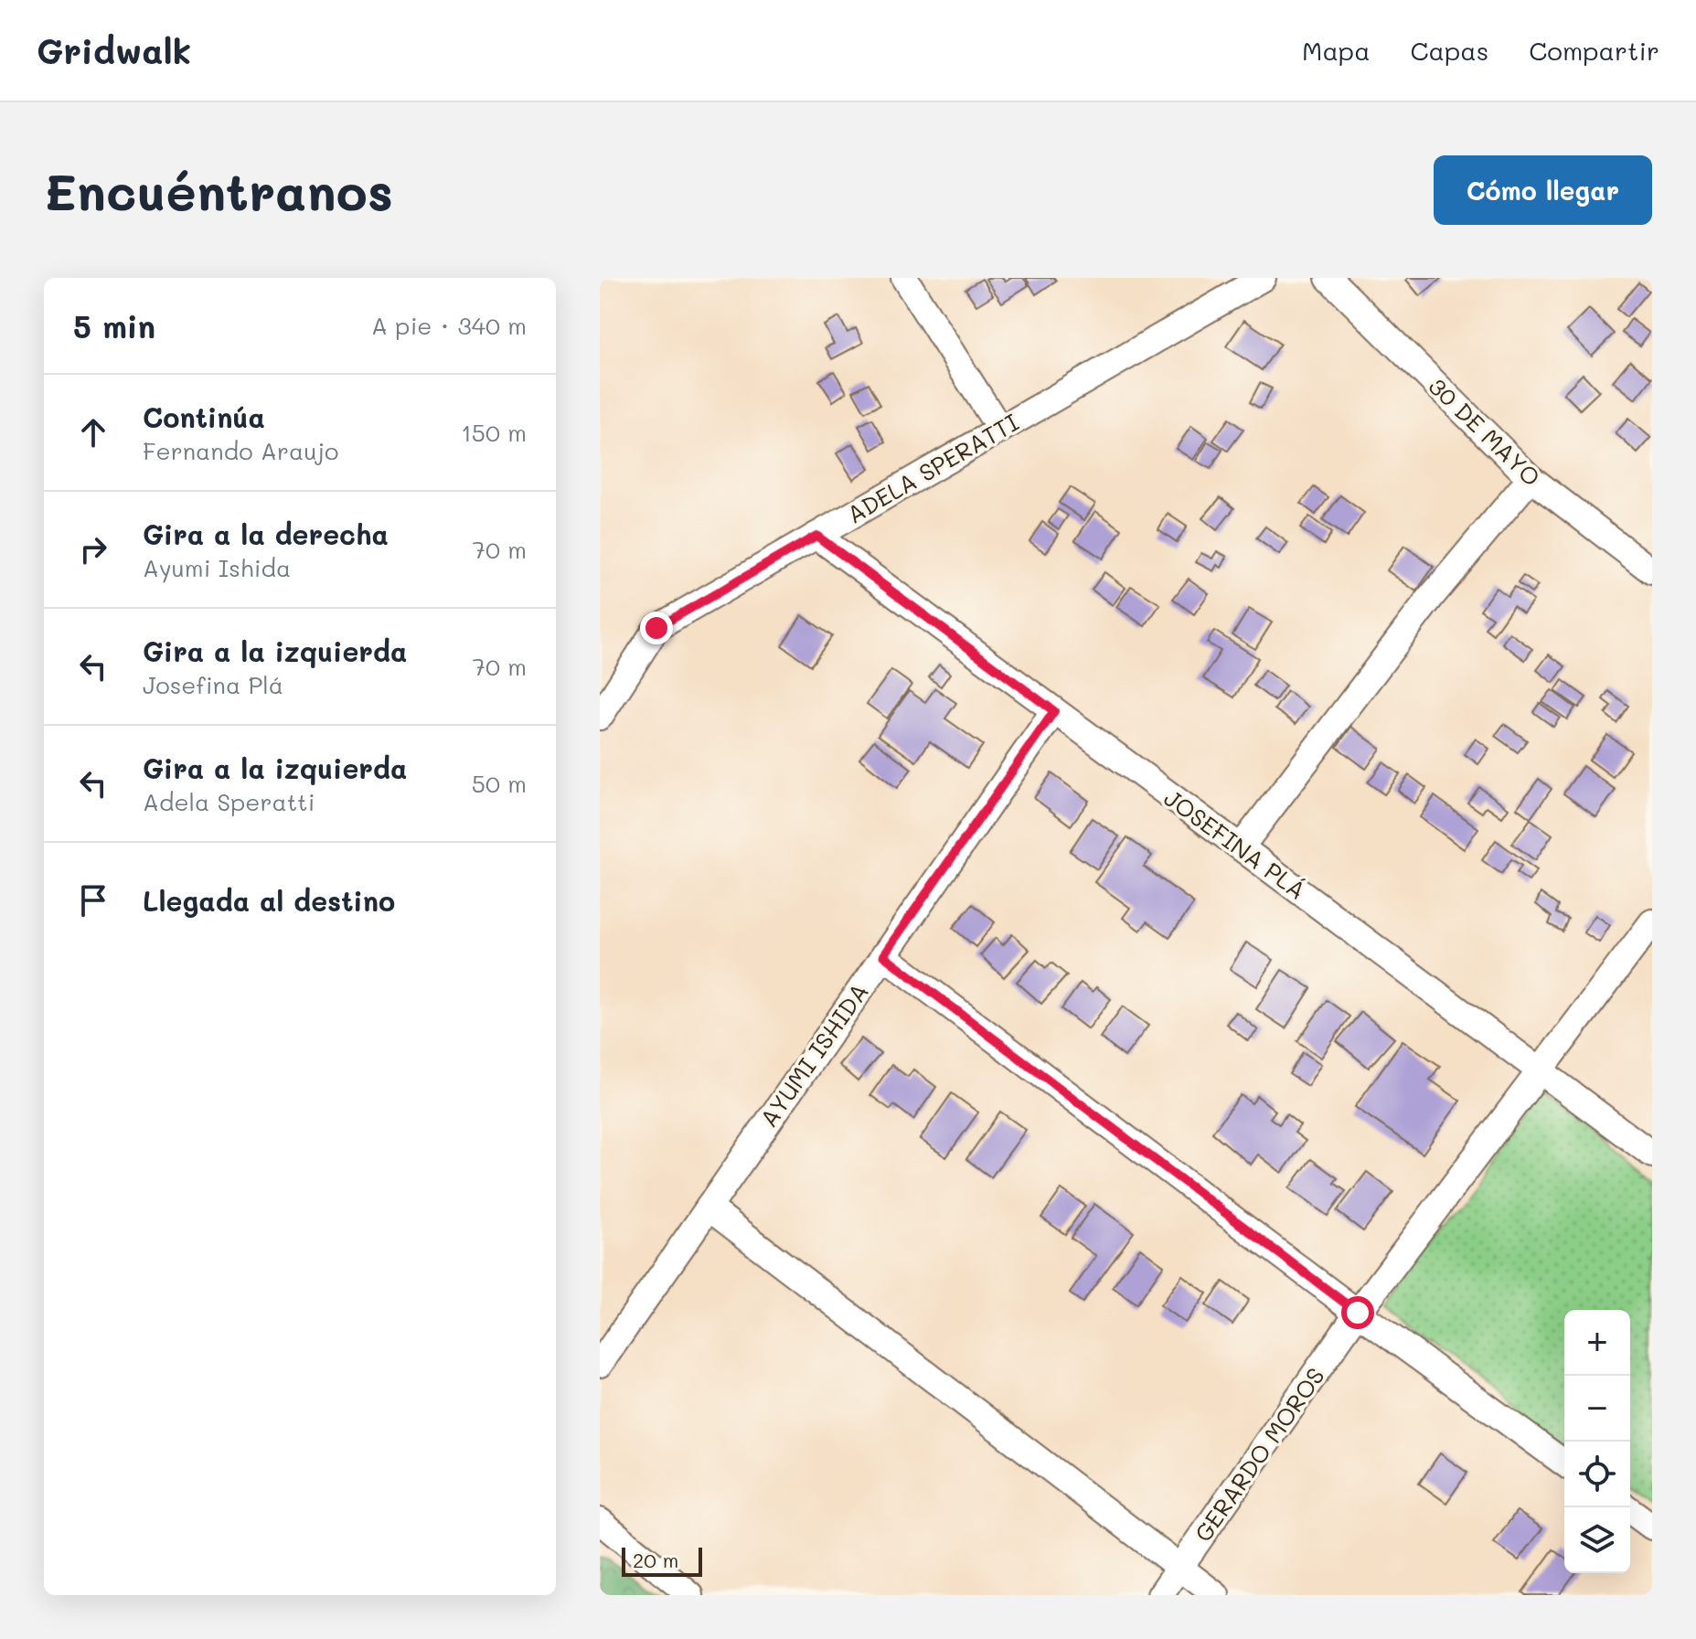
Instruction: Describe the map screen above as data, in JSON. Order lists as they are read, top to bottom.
{
  "streets": {
    "street": [
      "30 DE MAYO",
      "ADELA SPERATTI",
      "JOSEFINA PLÁ",
      "AYUMI ISHIDA",
      "GERARDO MOROS"
    ]
  },
  "crossings": [
    ["ADELA SPERATTI", "JOSEFINA PLÁ"],
    ["JOSEFINA PLÁ", "AYUMI ISHIDA"],
    ["JOSEFINA PLÁ", "GERARDO MOROS"]
  ],
  "scale_bar": "20 m",
  "page": {
    "header": "Gridwalk",
    "nav": ["Mapa", "Capas", "Compartir"],
    "buttons": "Cómo llegar",
    "title": "Encuéntranos",
    "heading": ["5 min", "A pie · 340 m"],
    "list": [
      ["Continúa", "Fernando Araujo", "150 m"],
      ["Gira a la derecha", "Ayumi Ishida", "70 m"],
      ["Gira a la izquierda", "Josefina Plá", "70 m"],
      ["Gira a la izquierda", "Adela Speratti", "50 m"],
      "Llegada al destino"
    ],
    "map_buttons": ["+", "−"],
    "scale": "20 m"
  }
}
